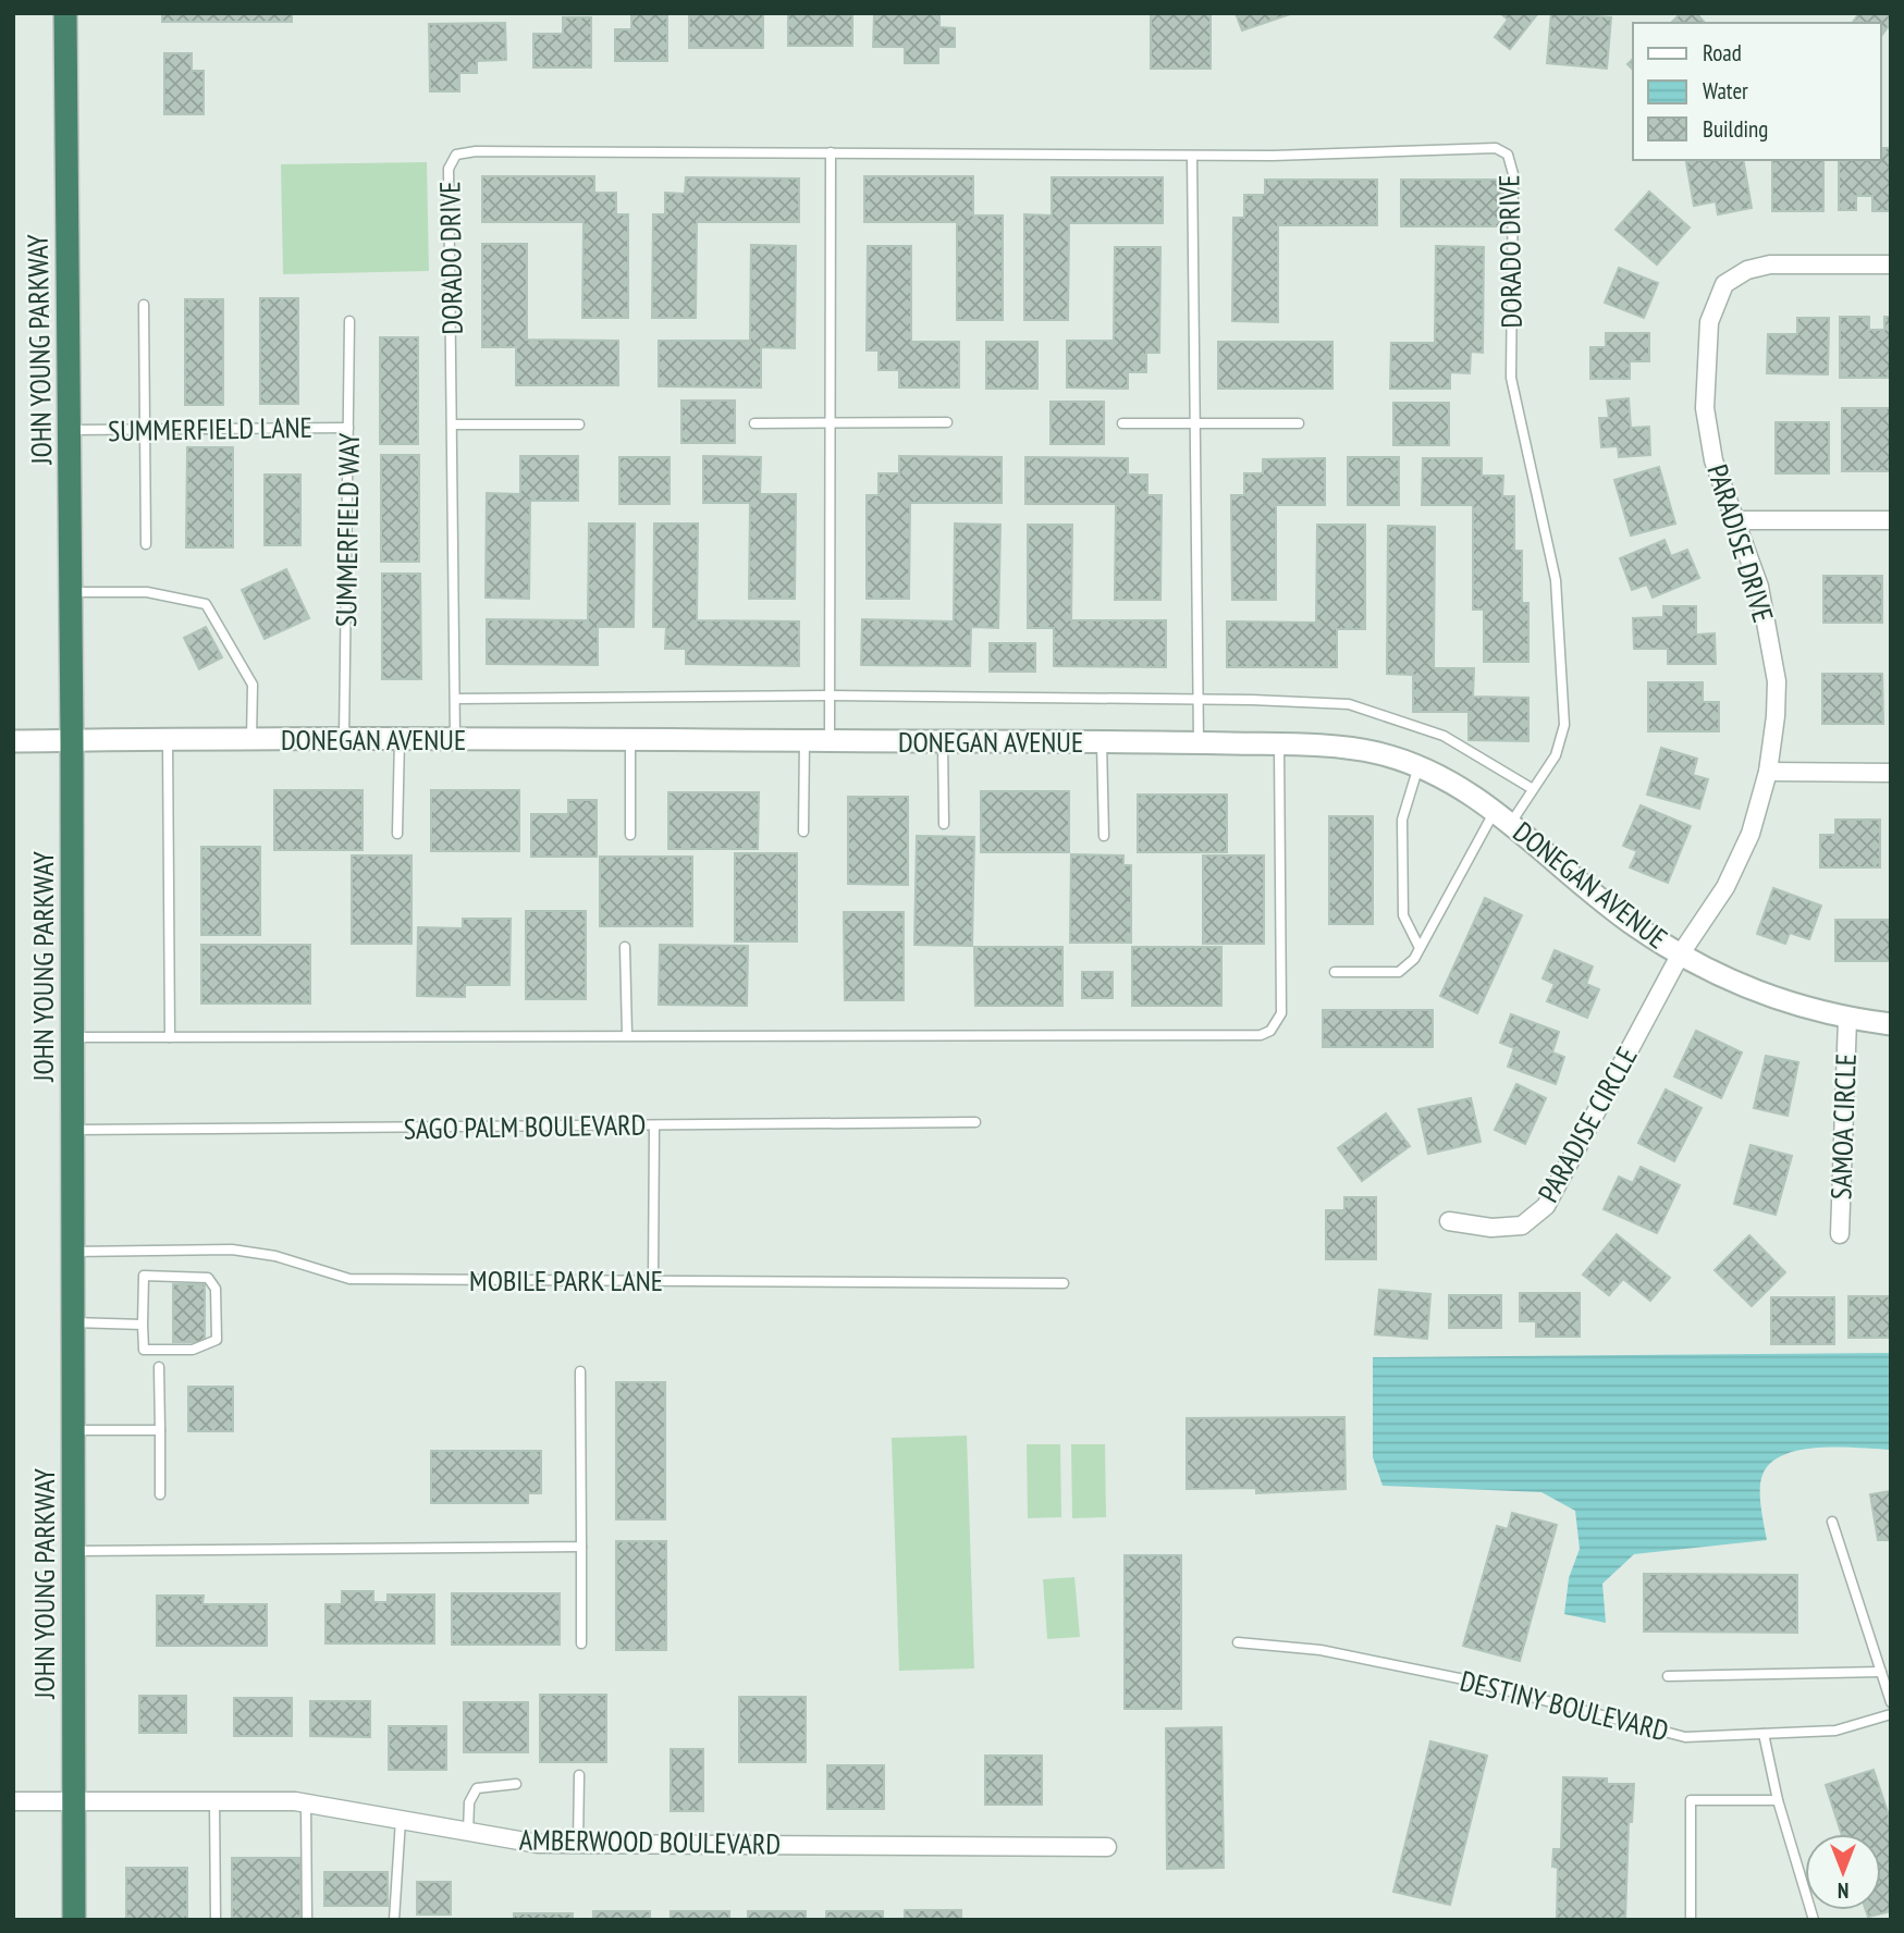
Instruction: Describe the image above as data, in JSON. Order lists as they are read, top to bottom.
{
  "streets": {
    "highway": ["JOHN YOUNG PARKWAY"],
    "street": [
      "PARADISE DRIVE",
      "DONEGAN AVENUE",
      "PARADISE CIRCLE",
      "SAMOA CIRCLE",
      "AMBERWOOD BOULEVARD"
    ],
    "lane": [
      "DORADO DRIVE",
      "SUMMERFIELD LANE",
      "SUMMERFIELD WAY",
      "SAGO PALM BOULEVARD",
      "MOBILE PARK LANE",
      "DESTINY BOULEVARD"
    ]
  },
  "crossings": [
    ["DORADO DRIVE", "DONEGAN AVENUE"],
    ["JOHN YOUNG PARKWAY", "SUMMERFIELD LANE"],
    ["JOHN YOUNG PARKWAY", "DONEGAN AVENUE"],
    ["JOHN YOUNG PARKWAY", "SAGO PALM BOULEVARD"],
    ["JOHN YOUNG PARKWAY", "MOBILE PARK LANE"],
    ["JOHN YOUNG PARKWAY", "AMBERWOOD BOULEVARD"],
    ["SUMMERFIELD LANE", "SUMMERFIELD WAY"],
    ["SUMMERFIELD WAY", "DONEGAN AVENUE"],
    ["PARADISE DRIVE", "DONEGAN AVENUE"],
    ["PARADISE DRIVE", "PARADISE CIRCLE"],
    ["DONEGAN AVENUE", "PARADISE CIRCLE"],
    ["DONEGAN AVENUE", "SAMOA CIRCLE"]
  ],
  "legend": ["Road", "Water", "Building"],
  "north": "bottom"
}
